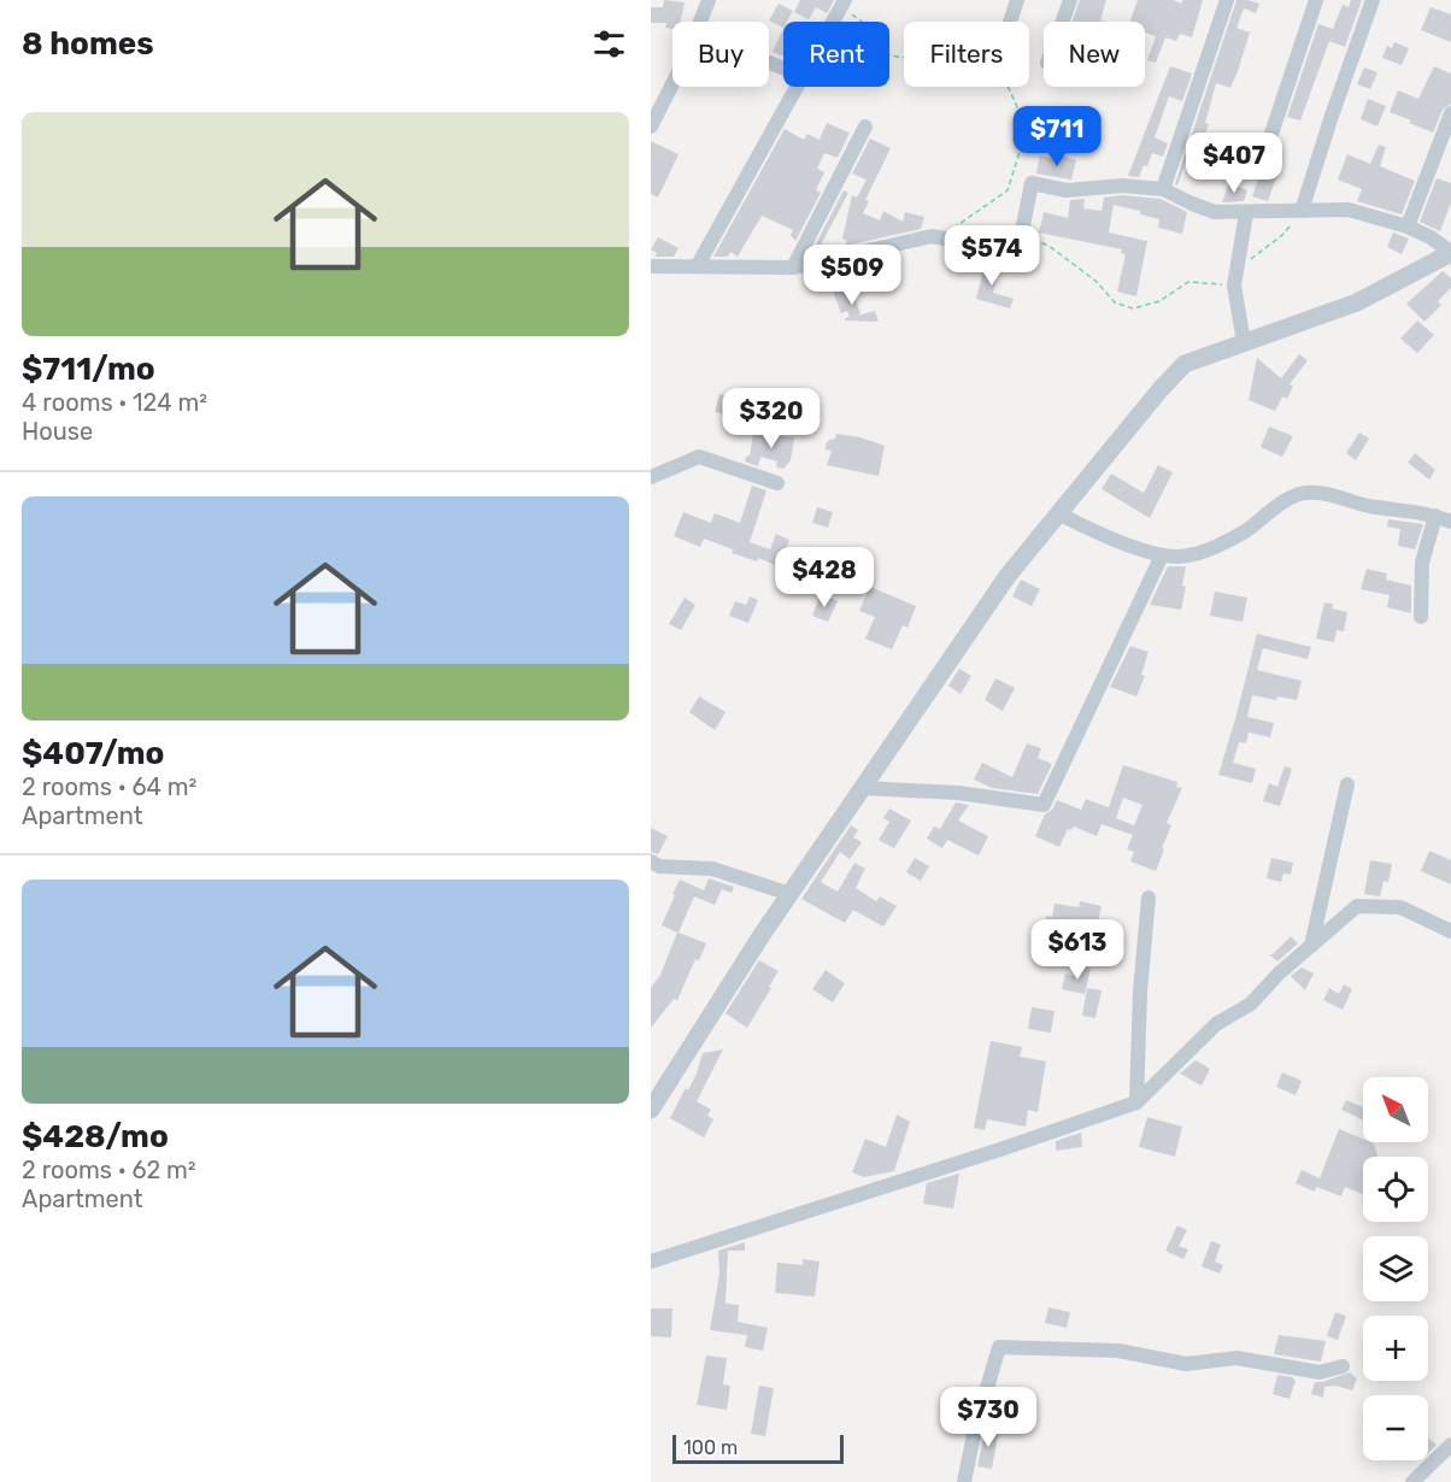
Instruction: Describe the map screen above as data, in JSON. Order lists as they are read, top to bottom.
{
  "scale_bar": "100 m",
  "north": "top left",
  "page": {
    "heading": "8 homes",
    "chip": [
      "Buy",
      "Rent",
      "Filters",
      "New"
    ],
    "list": [
      {
        "name": "$711/mo",
        "note": "4 rooms · 124 m² · House"
      },
      {
        "name": "$407/mo",
        "note": "2 rooms · 64 m² · Apartment"
      },
      {
        "name": "$428/mo",
        "note": "2 rooms · 62 m² · Apartment"
      }
    ],
    "price": [
      "$711",
      "$407",
      "$574",
      "$509",
      "$320",
      "$428",
      "$613",
      "$730"
    ],
    "map_buttons": ["+", "−"],
    "scale": "100 m"
  }
}
